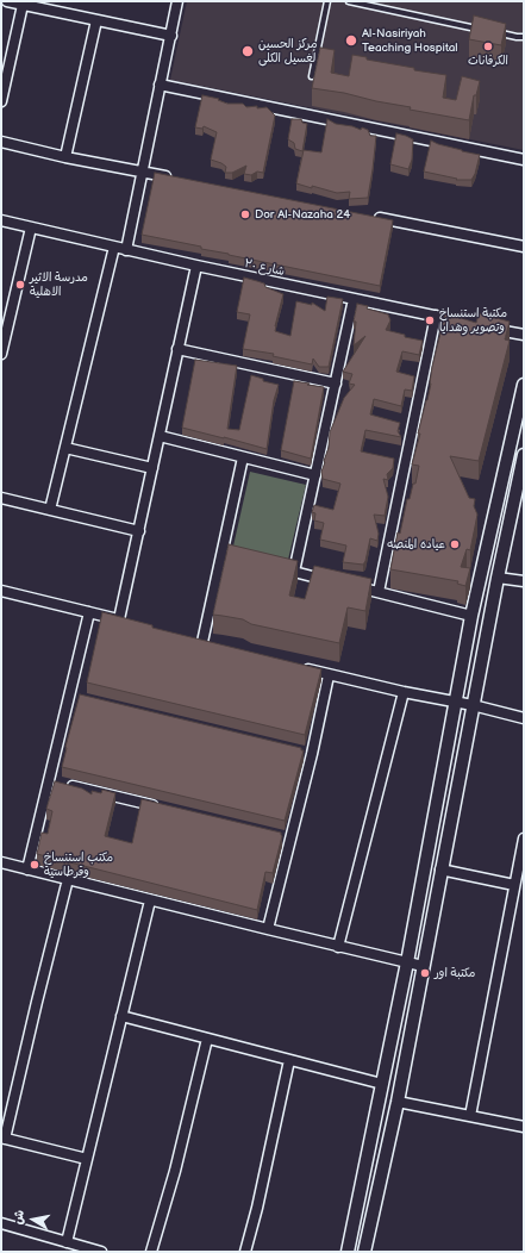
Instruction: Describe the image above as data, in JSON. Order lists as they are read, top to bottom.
{
  "streets": {
    "street": ["شارع ٣٠"]
  },
  "places": [
    "Al-Nasiriyah Teaching Hospital",
    "الكرفانات",
    "مركز الحسين لغسيل الكلى",
    "Dor Al-Nazaha 24",
    "مدرسة الاثير الاهلية",
    "مكتبة استنساخ وتصوير وهدايا",
    "عياده المنصه",
    "مكتب استنساخ وقرطاسية",
    "مكتبة اور"
  ],
  "north": "left"
}
